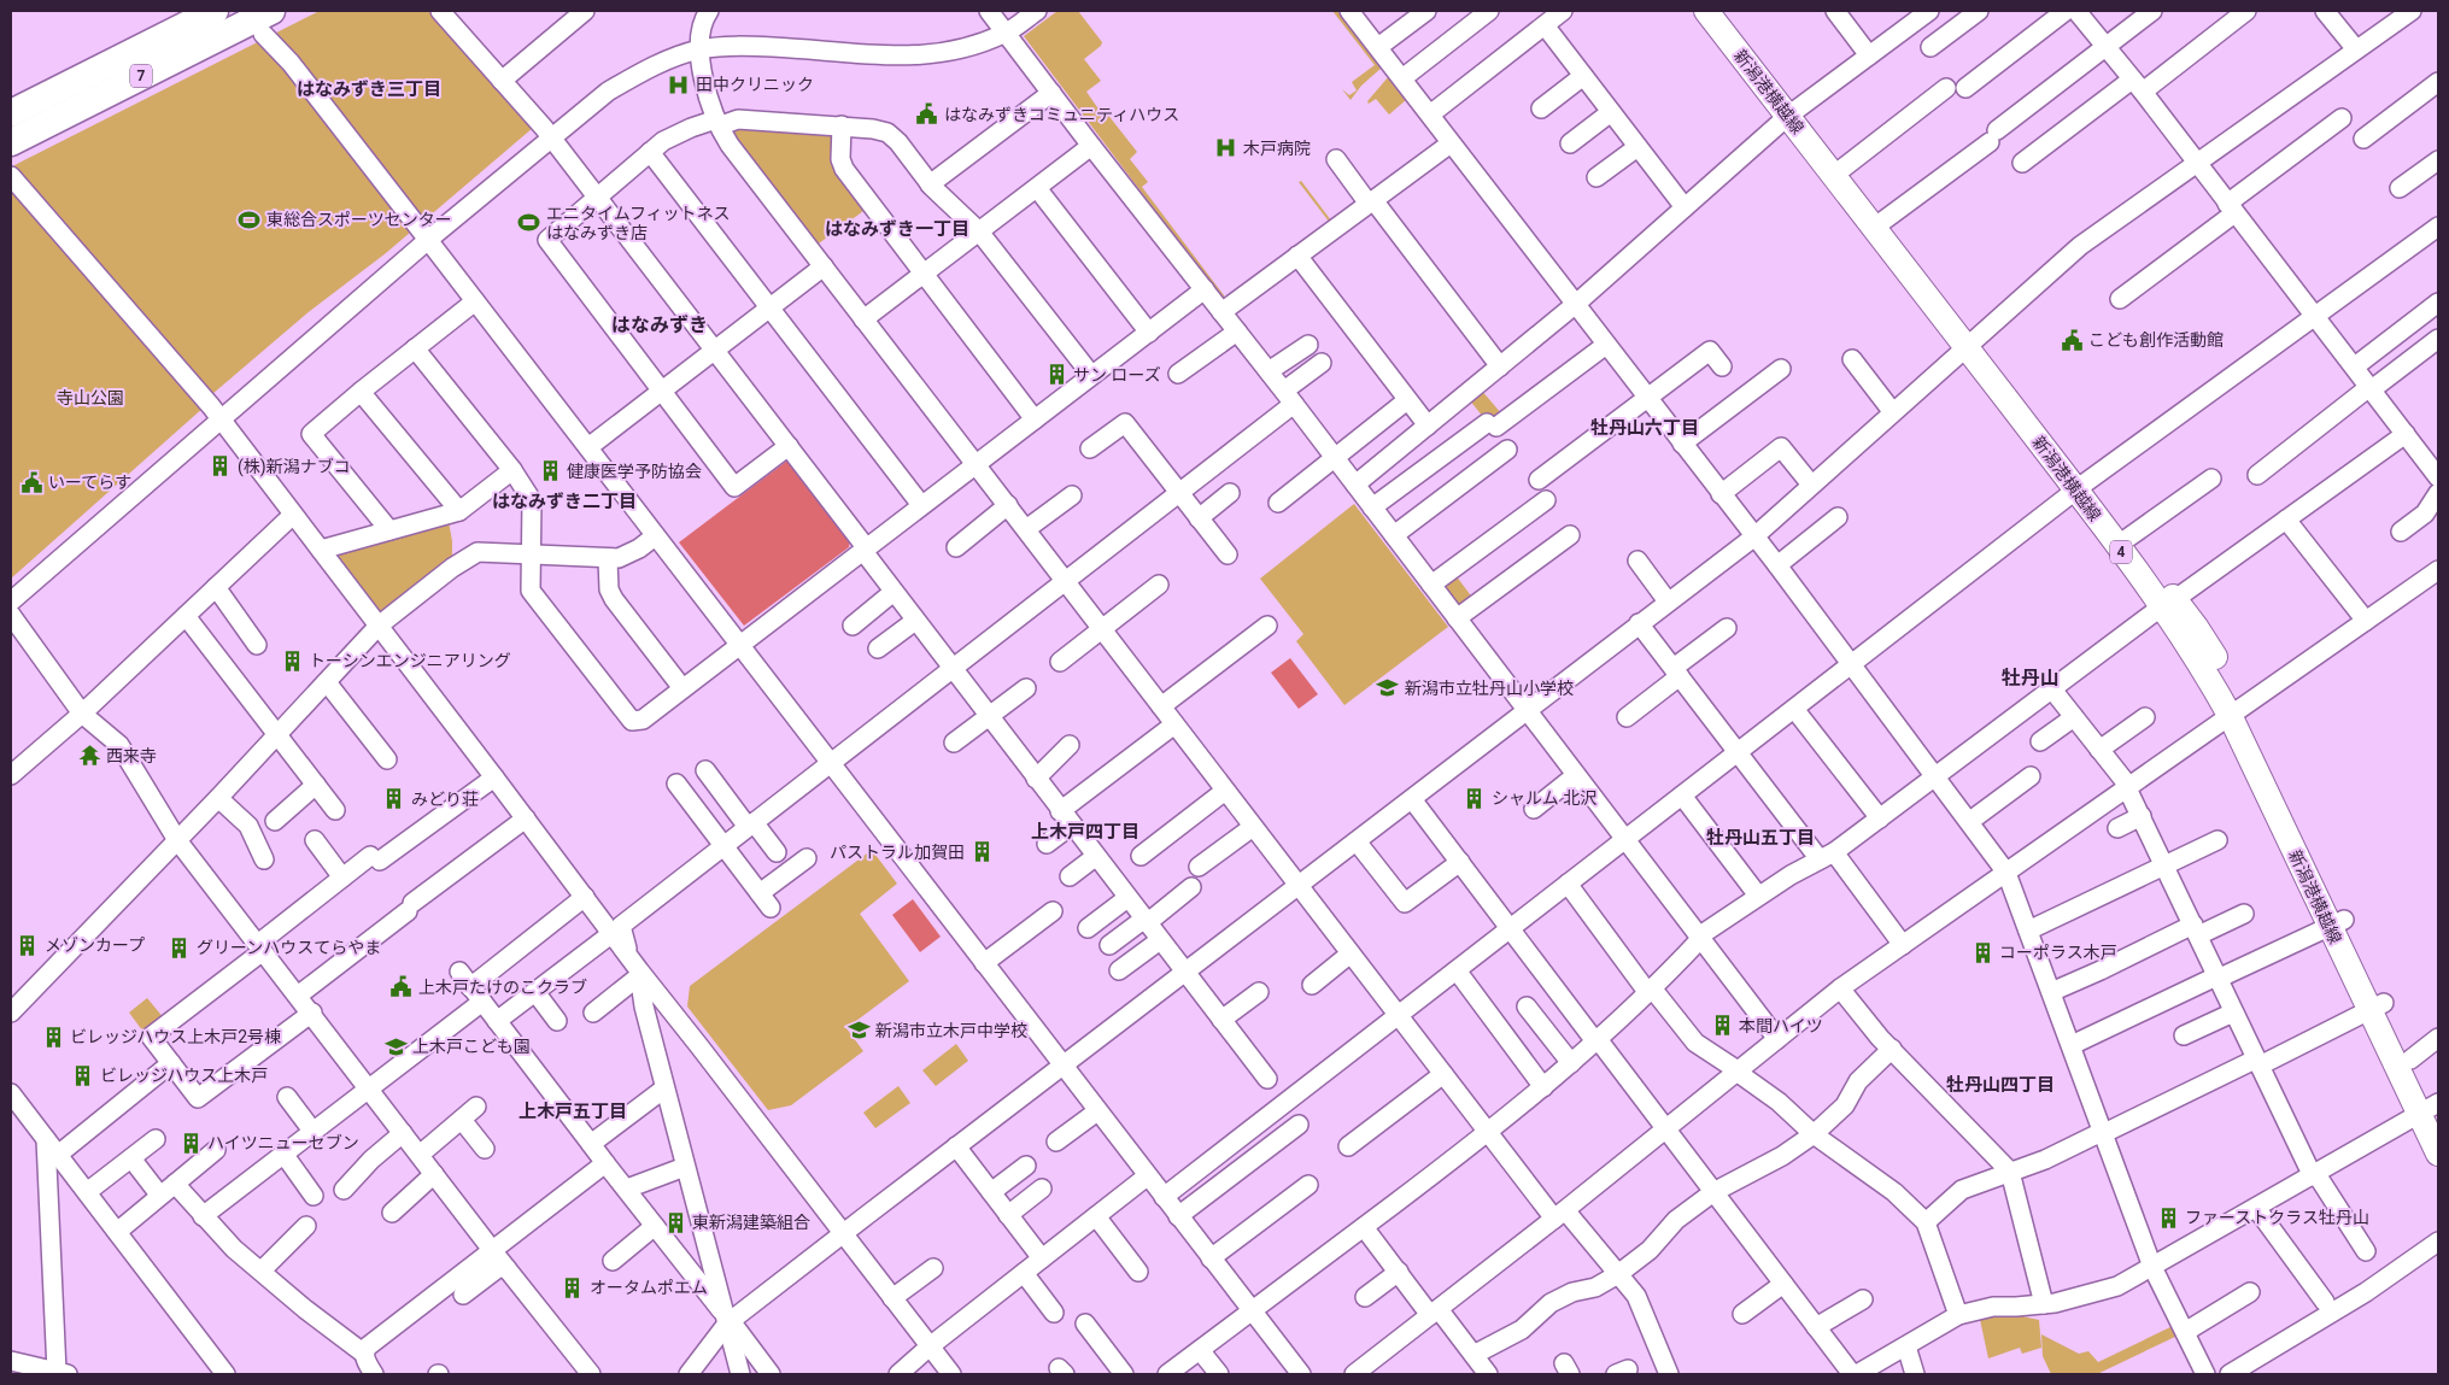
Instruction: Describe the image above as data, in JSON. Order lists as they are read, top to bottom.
{
  "streets": {
    "highway": ["7"],
    "main road": ["新潟港横越線", "4"]
  },
  "districts": [
    "はなみずき三丁目",
    "はなみずき一丁目",
    "はなみずき",
    "牡丹山六丁目",
    "はなみずき二丁目",
    "牡丹山",
    "上木戸四丁目",
    "牡丹山五丁目",
    "牡丹山四丁目",
    "上木戸五丁目"
  ],
  "parks": ["寺山公園"],
  "places": {
    "hospital": ["田中クリニック", "木戸病院"],
    "public building": [
      "はなみずきコミュニティハウス",
      "こども創作活動館",
      "いーてらす",
      "上木戸たけのこクラブ"
    ],
    "sports": ["東総合スポーツセンター", "エニタイムフィットネス はなみずき店"],
    "building": [
      "サン ローズ",
      "(株)新潟ナブコ",
      "健康医学予防協会",
      "トーシンエンジニアリング",
      "シャルム 北沢",
      "みどり荘",
      "パストラル加賀田",
      "メゾンカープ",
      "グリーンハウスてらやま",
      "コーポラス木戸",
      "本間ハイツ",
      "ビレッジハウス上木戸2号棟",
      "ビレッジハウス上木戸",
      "ハイツニューセブン",
      "ファーストクラス牡丹山",
      "東新潟建築組合",
      "オータムポエム"
    ],
    "school or university": ["新潟市立牡丹山小学校", "新潟市立木戸中学校", "上木戸こども園"],
    "temple": ["西来寺"]
  }
}
